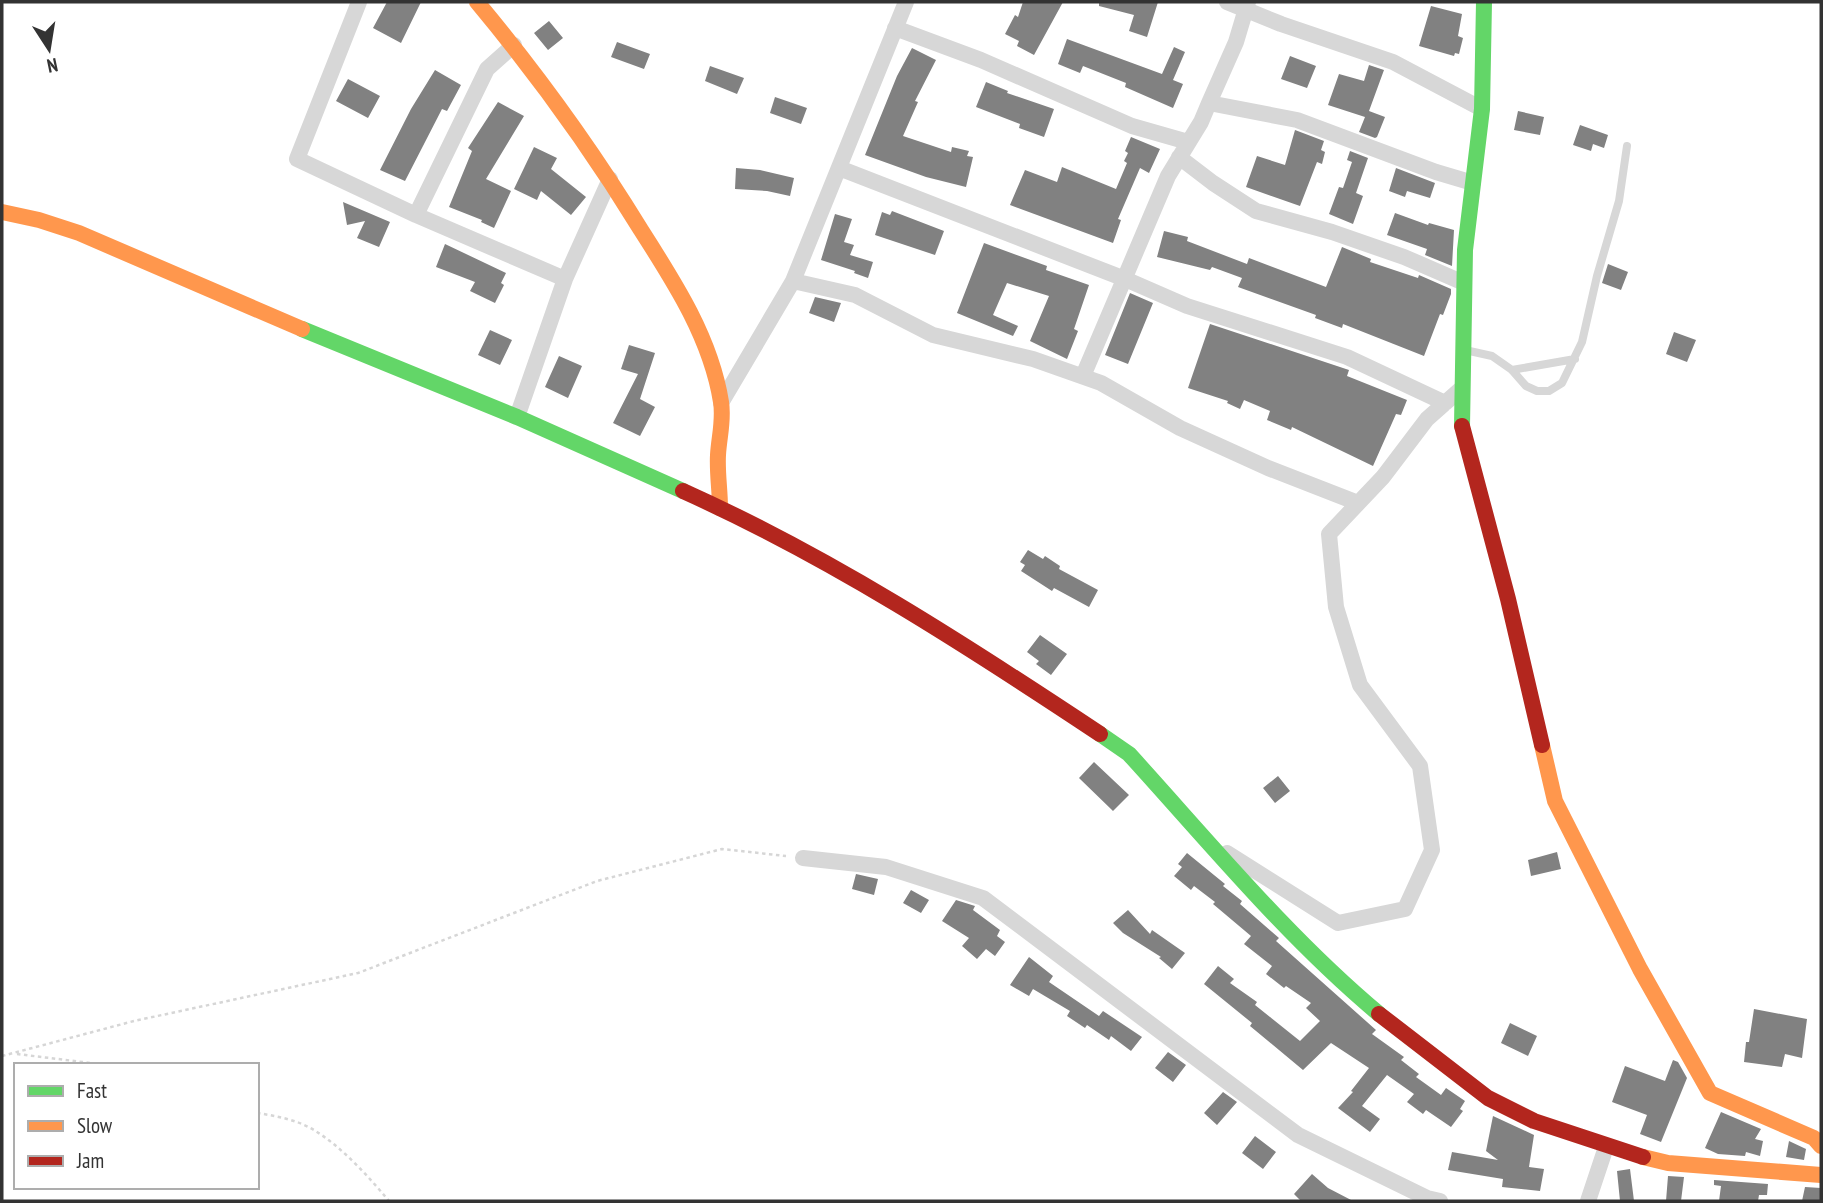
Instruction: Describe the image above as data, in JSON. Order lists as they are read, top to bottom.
{
  "legend": ["Fast", "Slow", "Jam"],
  "north": "bottom"
}
